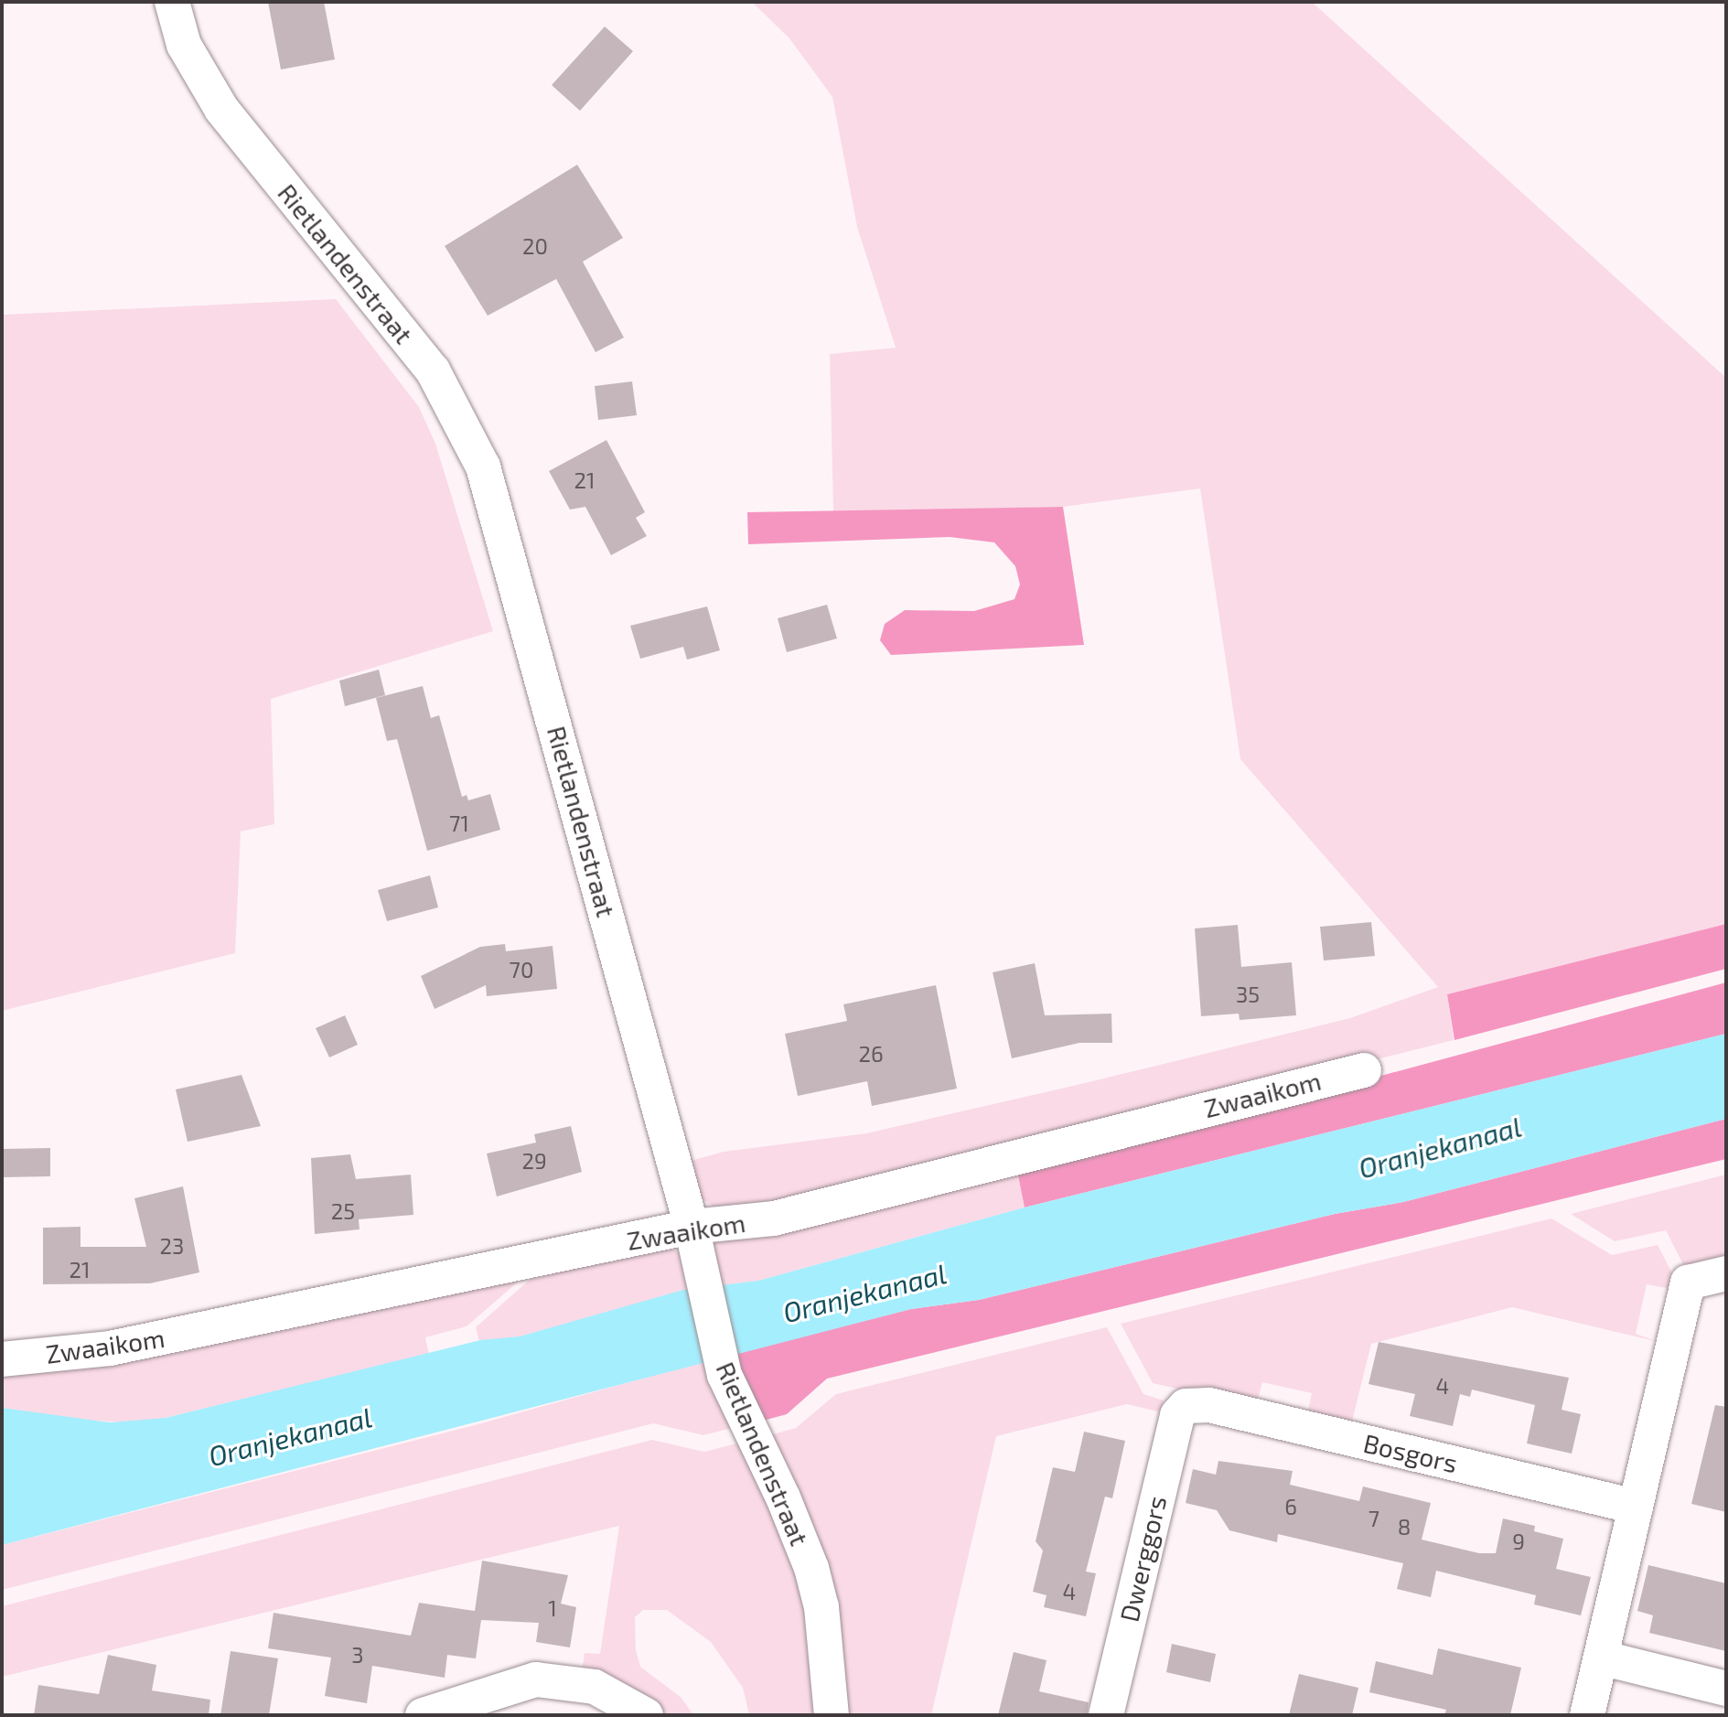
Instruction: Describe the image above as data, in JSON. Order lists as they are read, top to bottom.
{
  "streets": {
    "street": [
      "Rietlandenstraat",
      "Zwaaikom",
      "Bosgors",
      "Dwerggors"
    ]
  },
  "crossings": [
    ["Rietlandenstraat", "Zwaaikom"],
    ["Bosgors", "Dwerggors"]
  ],
  "water": ["Oranjekanaal"],
  "house_numbers": [
    "20",
    "21",
    "71",
    "70",
    "35",
    "26",
    "29",
    "25",
    "23",
    "21",
    "4",
    "6",
    "7",
    "8",
    "9",
    "4",
    "1",
    "3"
  ]
}
